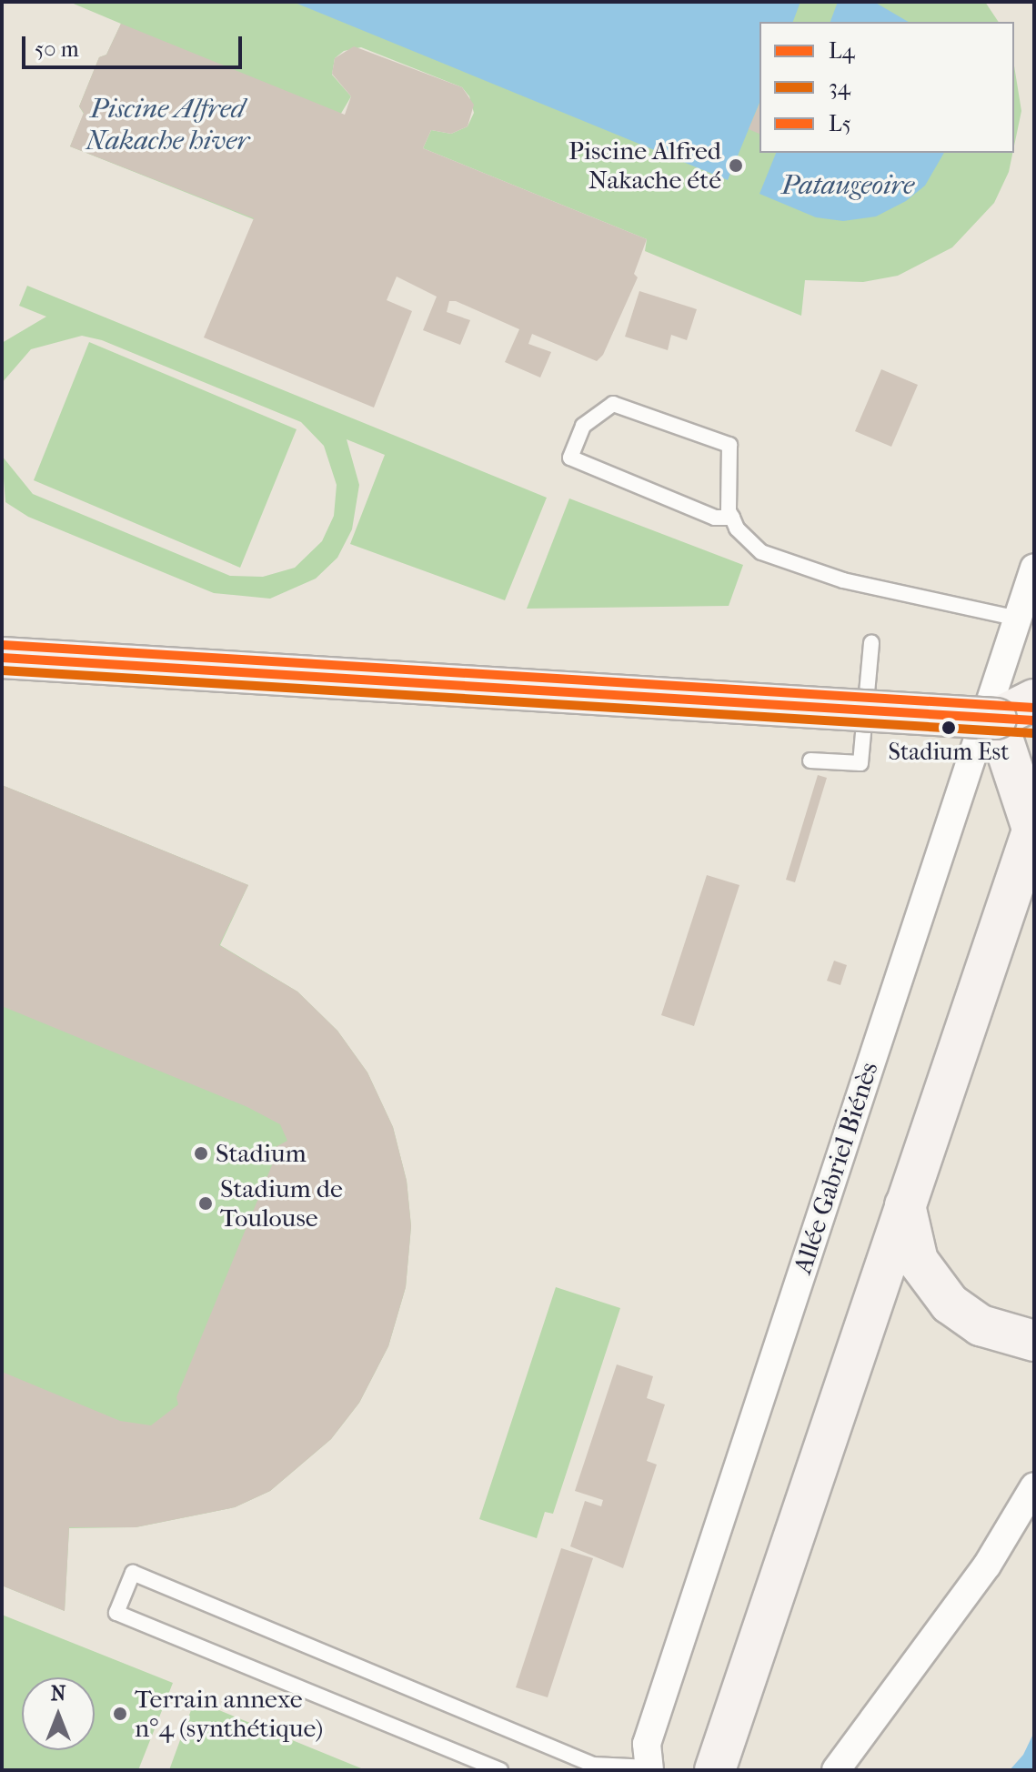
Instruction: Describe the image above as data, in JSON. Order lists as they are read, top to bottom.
{
  "streets": {
    "street": ["Allée Gabriel Biénès"]
  },
  "water": ["Piscine Alfred Nakache hiver", "Pataugeoire"],
  "places": [
    "Piscine Alfred Nakache été",
    "Stadium Est",
    "Stadium",
    "Stadium de Toulouse",
    "Terrain annexe n°4 (synthétique)"
  ],
  "lines": ["transit line L5", "transit line L4", "transit line 34"],
  "legend": ["L4", "34", "L5"],
  "scale_bar": "50 m",
  "north": "top"
}
